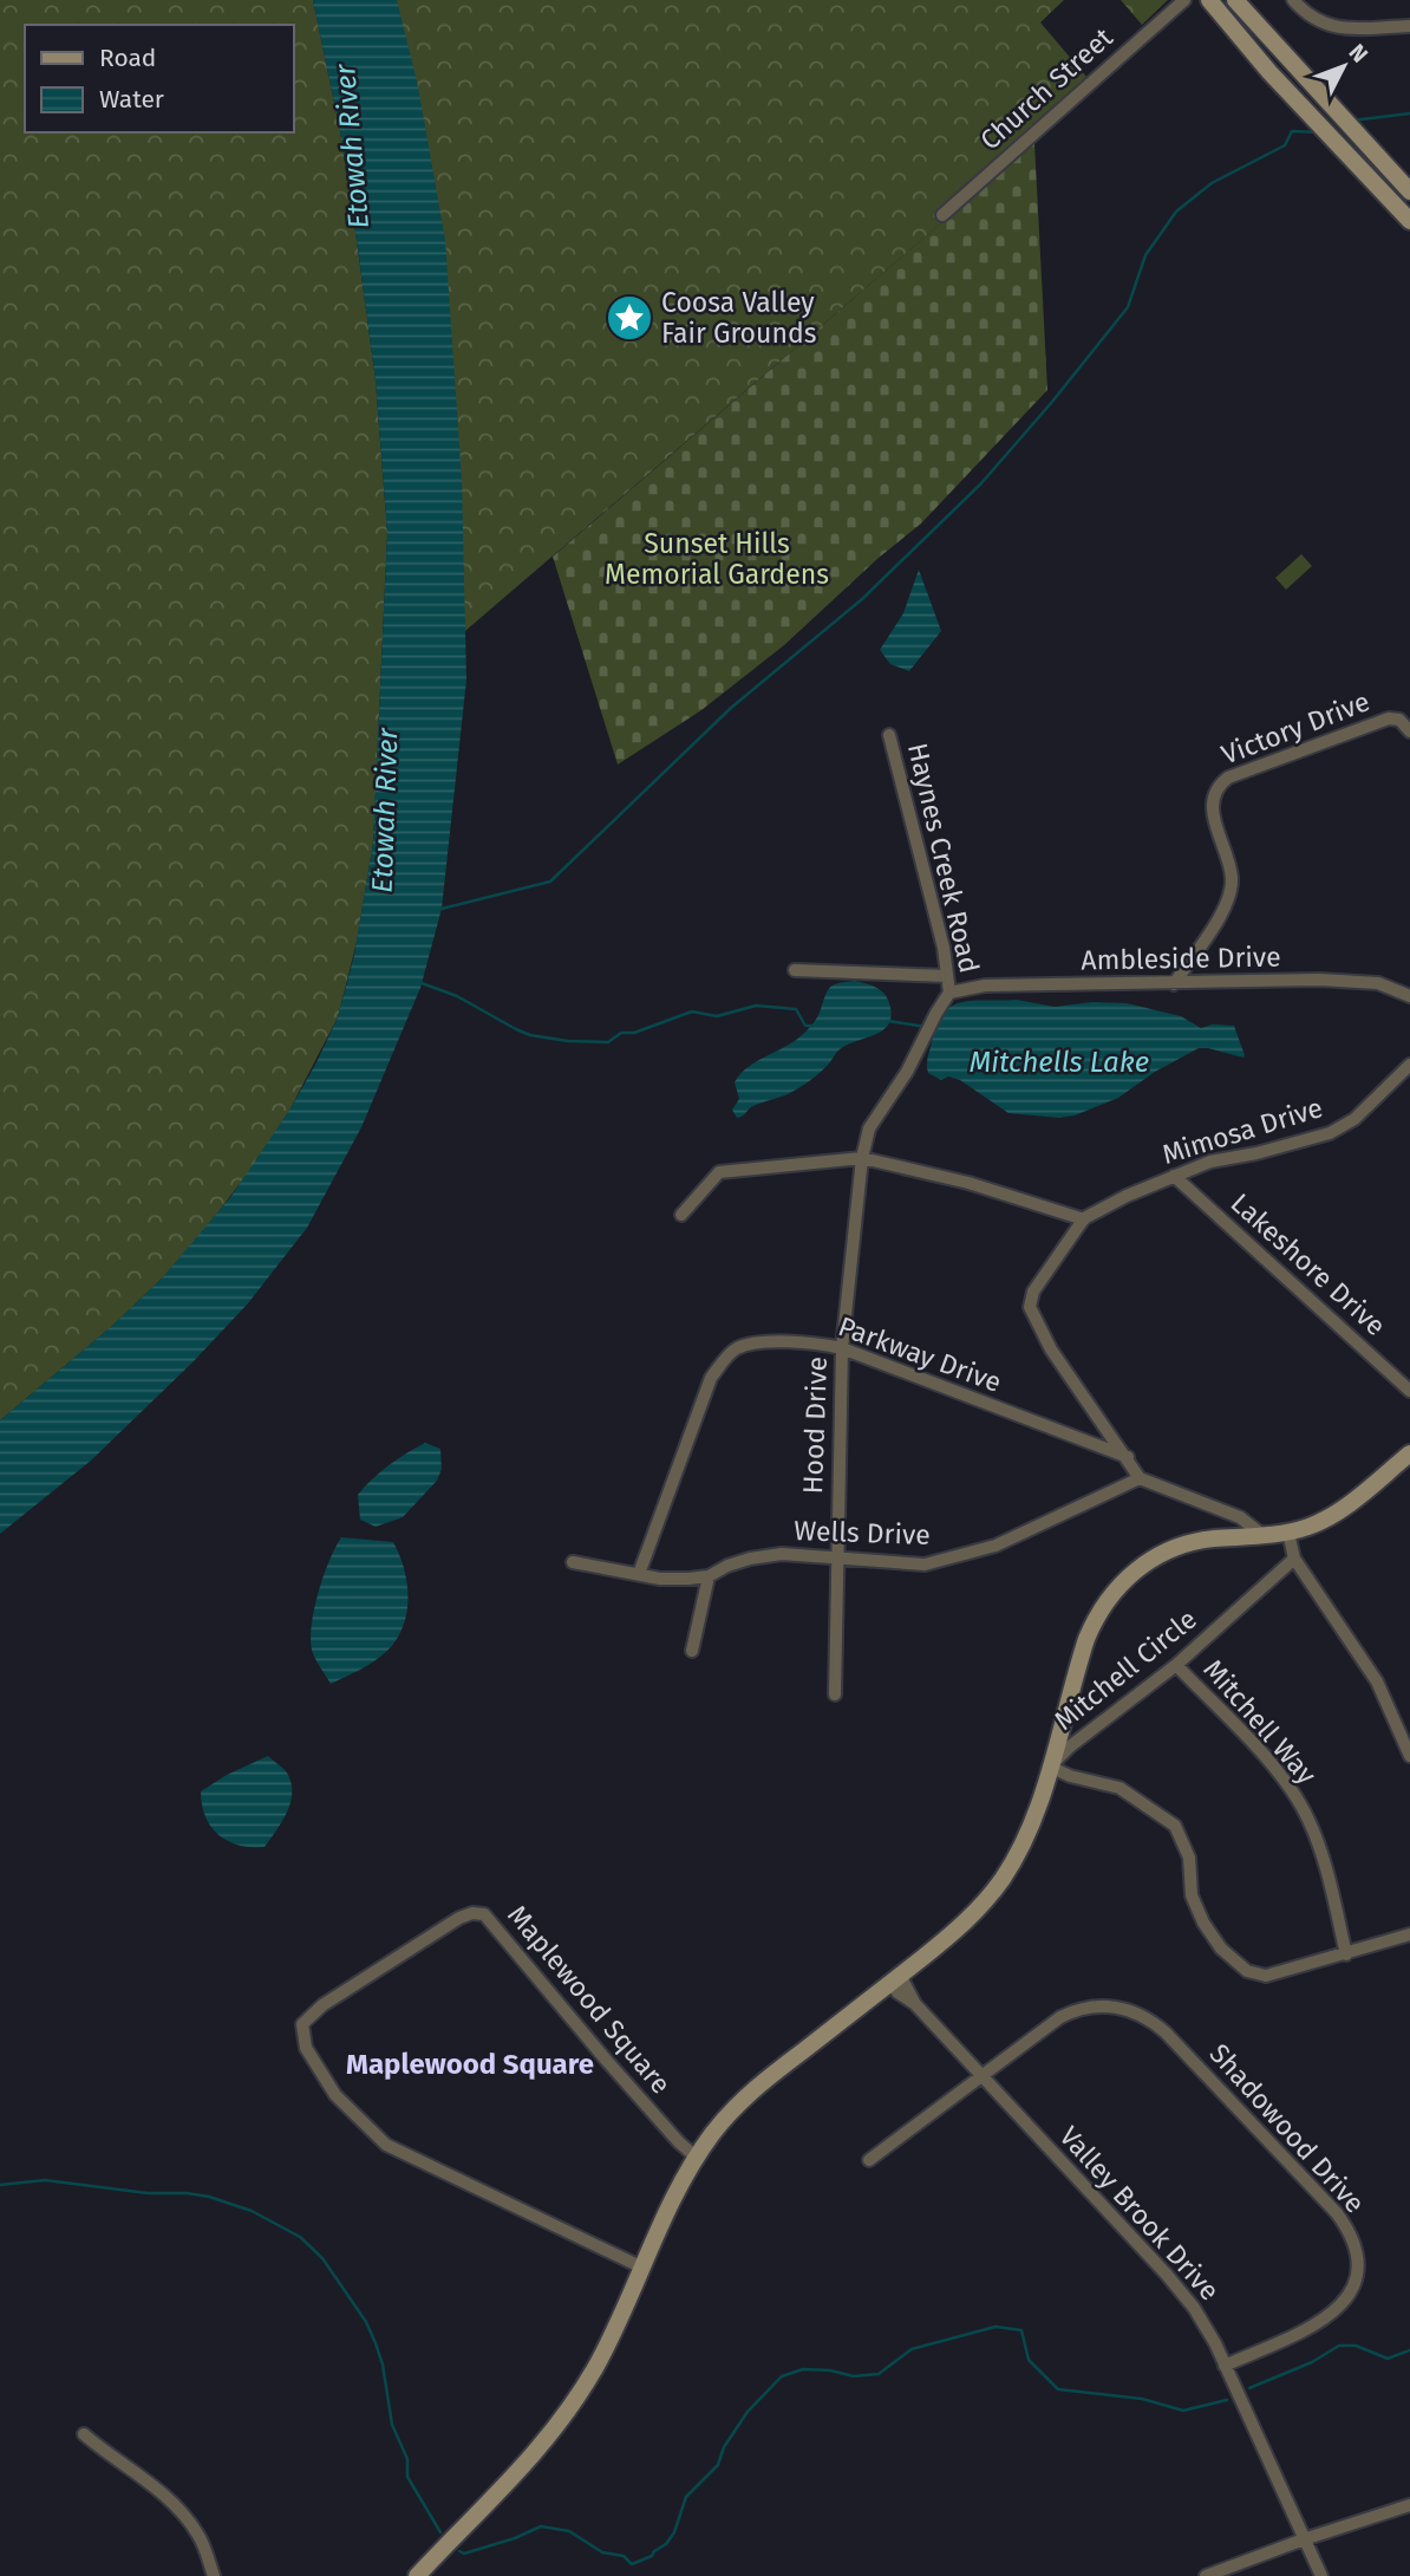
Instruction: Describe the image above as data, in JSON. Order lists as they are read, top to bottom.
{
  "streets": {
    "street": [
      "Church Street",
      "Victory Drive",
      "Haynes Creek Road",
      "Ambleside Drive",
      "Mimosa Drive",
      "Lakeshore Drive",
      "Parkway Drive",
      "Hood Drive",
      "Wells Drive",
      "Mitchell Circle",
      "Mitchell Way",
      "Maplewood Square",
      "Shadowood Drive",
      "Valley Brook Drive"
    ]
  },
  "crossings": [
    ["Victory Drive", "Ambleside Drive"],
    ["Haynes Creek Road", "Ambleside Drive"],
    ["Mimosa Drive", "Lakeshore Drive"],
    ["Mimosa Drive", "Parkway Drive"],
    ["Mimosa Drive", "Wells Drive"],
    ["Parkway Drive", "Hood Drive"],
    ["Parkway Drive", "Wells Drive"],
    ["Hood Drive", "Wells Drive"],
    ["Mitchell Circle", "Mitchell Way"],
    ["Shadowood Drive", "Valley Brook Drive"]
  ],
  "districts": ["Maplewood Square"],
  "water": ["Etowah River", "Mitchells Lake"],
  "parks": ["Sunset Hills Memorial Gardens"],
  "places": {
    "place": ["Coosa Valley Fair Grounds"]
  },
  "legend": ["Road", "Water"],
  "north": "top right"
}
